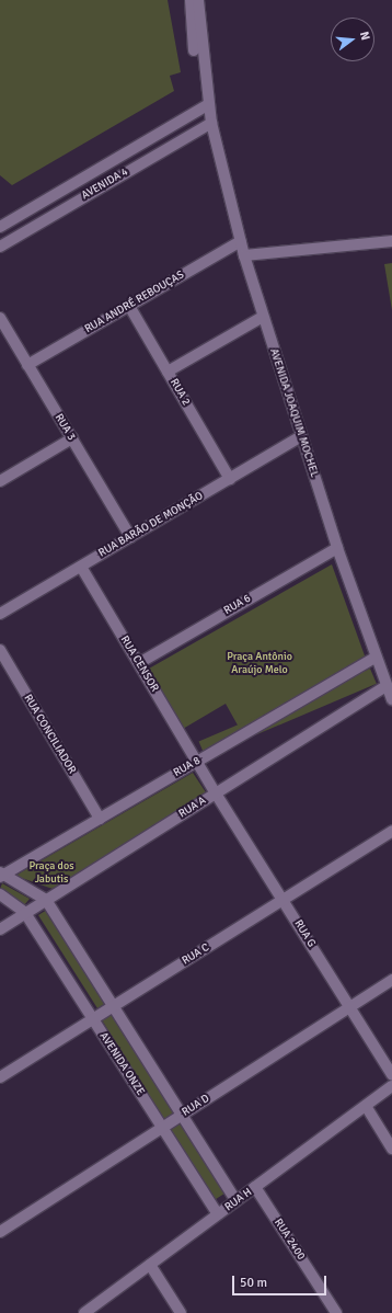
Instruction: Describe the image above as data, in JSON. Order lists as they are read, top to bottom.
{
  "streets": {
    "street": [
      "AVENIDA 4",
      "RUA ANDRÉ REBOUÇAS",
      "RUA 2",
      "AVENIDA JOAQUIM MOCHEL",
      "RUA 3",
      "RUA BARÃO DE MONÇÃO",
      "RUA 6",
      "RUA CENSOR",
      "RUA CONCILIADOR",
      "RUA 8",
      "RUA A",
      "RUA G",
      "RUA C",
      "AVENIDA ONZE",
      "RUA D",
      "RUA H",
      "RUA 2400"
    ]
  },
  "crossings": [
    ["AVENIDA 4", "AVENIDA JOAQUIM MOCHEL"],
    ["RUA ANDRÉ REBOUÇAS", "RUA 2"],
    ["RUA ANDRÉ REBOUÇAS", "AVENIDA JOAQUIM MOCHEL"],
    ["RUA ANDRÉ REBOUÇAS", "RUA 3"],
    ["RUA 2", "RUA BARÃO DE MONÇÃO"],
    ["AVENIDA JOAQUIM MOCHEL", "RUA BARÃO DE MONÇÃO"],
    ["AVENIDA JOAQUIM MOCHEL", "RUA 6"],
    ["AVENIDA JOAQUIM MOCHEL", "RUA 8"],
    ["AVENIDA JOAQUIM MOCHEL", "RUA A"],
    ["RUA 3", "RUA BARÃO DE MONÇÃO"],
    ["RUA BARÃO DE MONÇÃO", "RUA CENSOR"],
    ["RUA 6", "RUA CENSOR"],
    ["RUA CENSOR", "RUA 8"],
    ["RUA CENSOR", "RUA A"],
    ["RUA CENSOR", "RUA G"],
    ["RUA CONCILIADOR", "RUA 8"],
    ["RUA A", "RUA G"],
    ["RUA A", "AVENIDA ONZE"],
    ["RUA G", "RUA C"],
    ["RUA G", "RUA D"],
    ["RUA C", "AVENIDA ONZE"],
    ["AVENIDA ONZE", "RUA D"],
    ["AVENIDA ONZE", "RUA H"],
    ["RUA H", "RUA 2400"]
  ],
  "parks": ["Praça Antônio Araújo Melo", "Praça dos Jabutis"],
  "scale_bar": "50 m",
  "north": "right"
}
